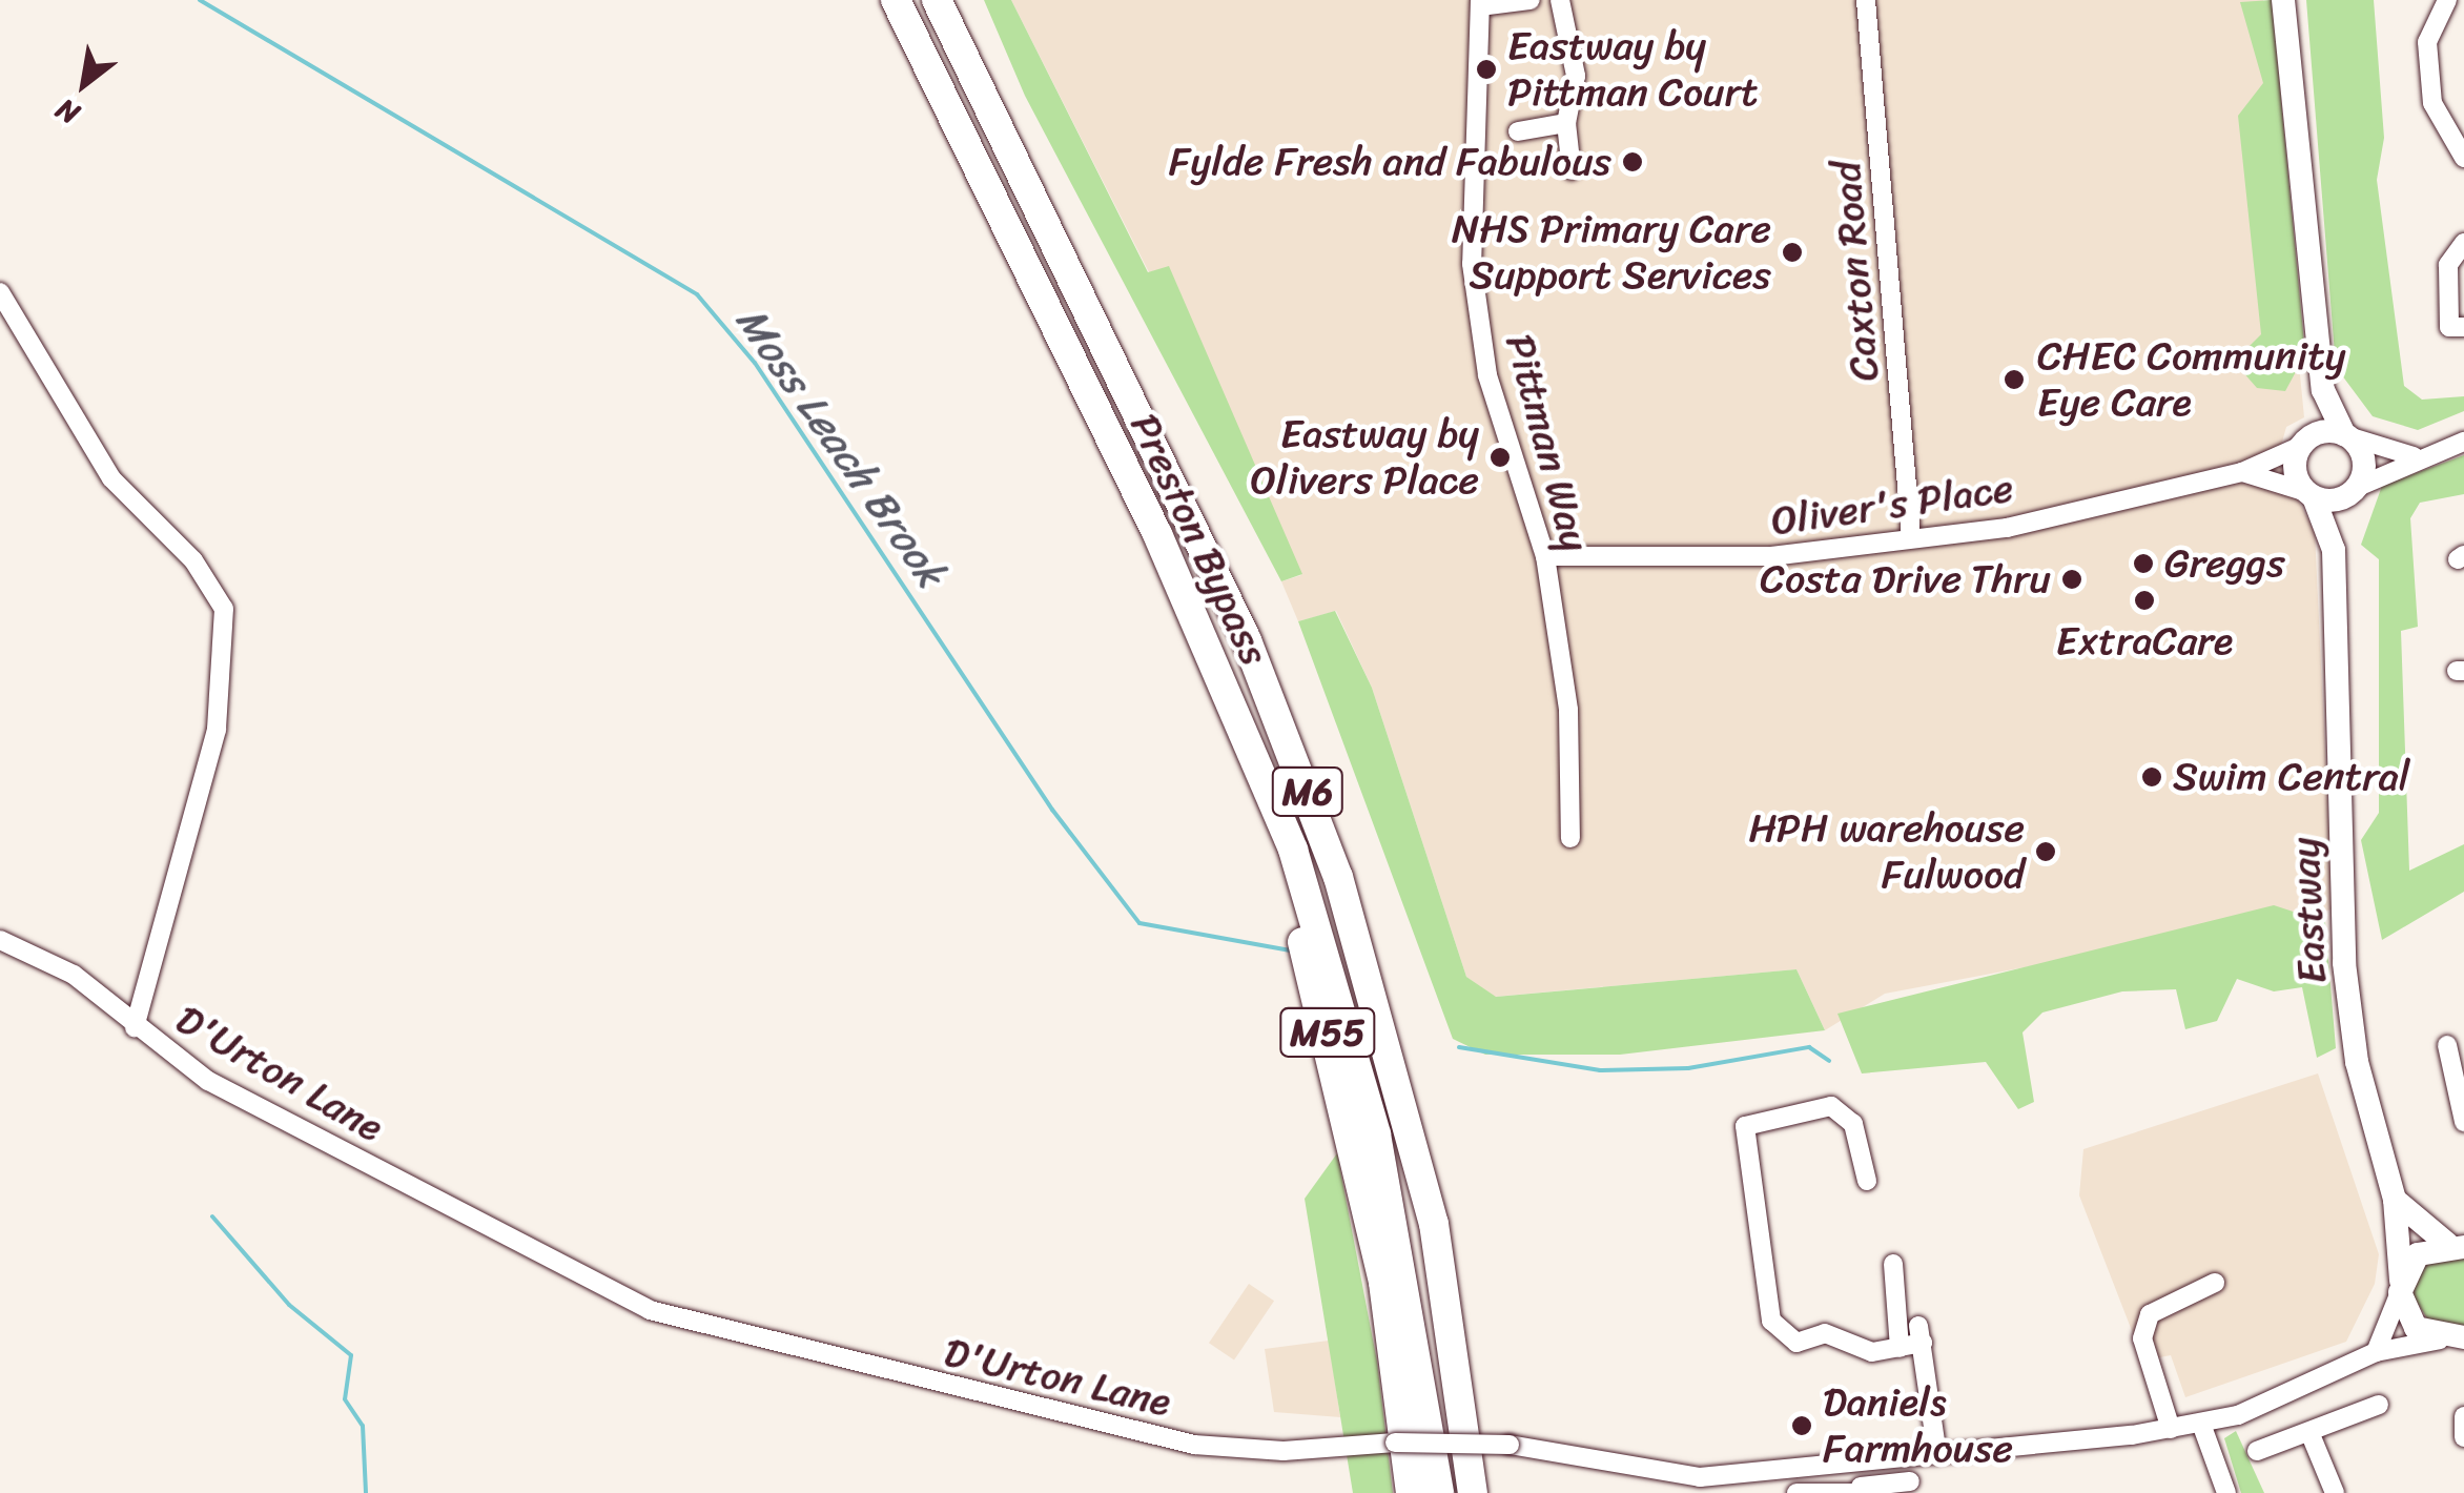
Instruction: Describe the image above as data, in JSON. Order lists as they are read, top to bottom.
{
  "streets": {
    "highway": ["Preston Bypass", "M6", "M55"],
    "main road": ["Eastway"],
    "street": [
      "Caxton Road",
      "Pittman Way",
      "Oliver's Place",
      "D'Urton Lane"
    ]
  },
  "crossings": [
    ["Caxton Road", "Oliver's Place"],
    ["Pittman Way", "Oliver's Place"],
    ["Oliver's Place", "Eastway"],
    ["Preston Bypass", "M6"],
    ["Preston Bypass", "M55"],
    ["M6", "M55"]
  ],
  "water": ["Moss Leach Brook"],
  "places": [
    "Eastway by Pittman Court",
    "Fylde Fresh and Fabulous",
    "NHS Primary Care Support Services",
    "CHEC Community Eye Care",
    "Eastway by Olivers Place",
    "Greggs",
    "Costa Drive Thru",
    "ExtraCare",
    "Swim Central",
    "HPH warehouse Fulwood",
    "Daniels Farmhouse"
  ],
  "north": "bottom left"
}
